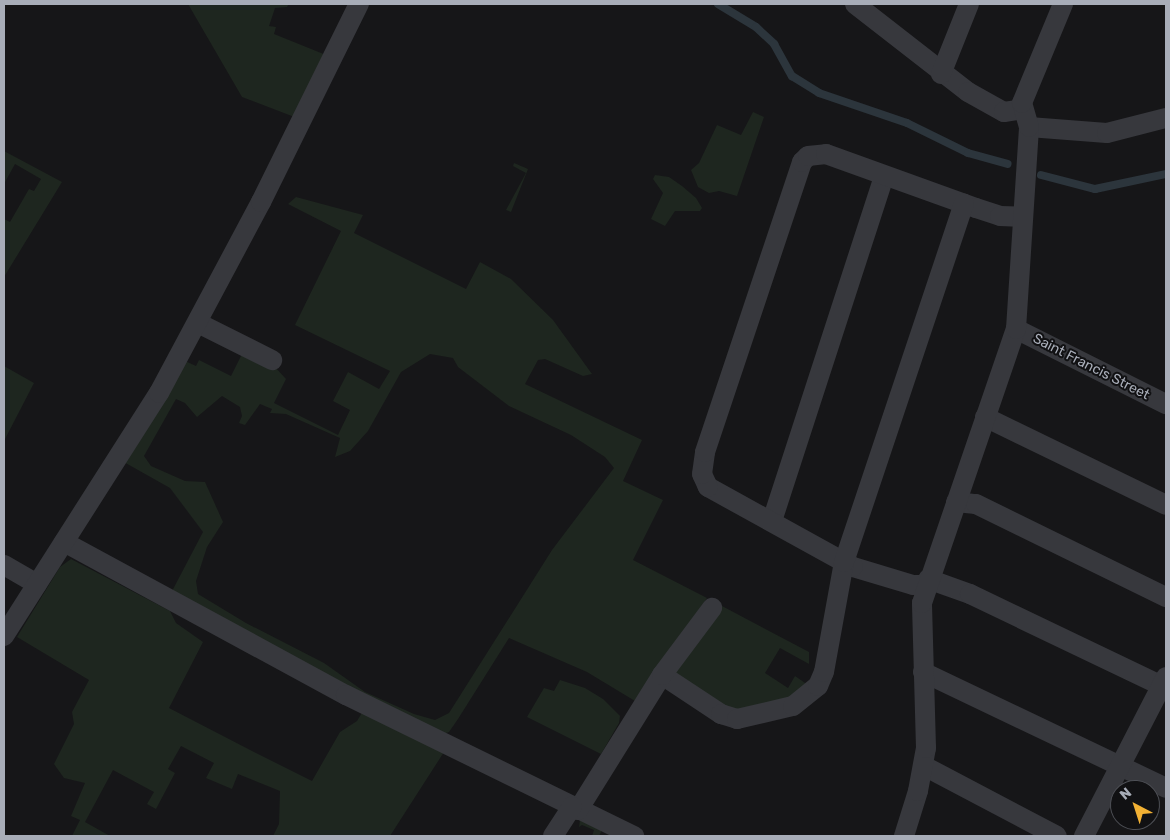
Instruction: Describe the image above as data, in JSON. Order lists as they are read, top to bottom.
{
  "streets": {
    "street": ["Saint Francis Street"]
  },
  "north": "top left"
}
